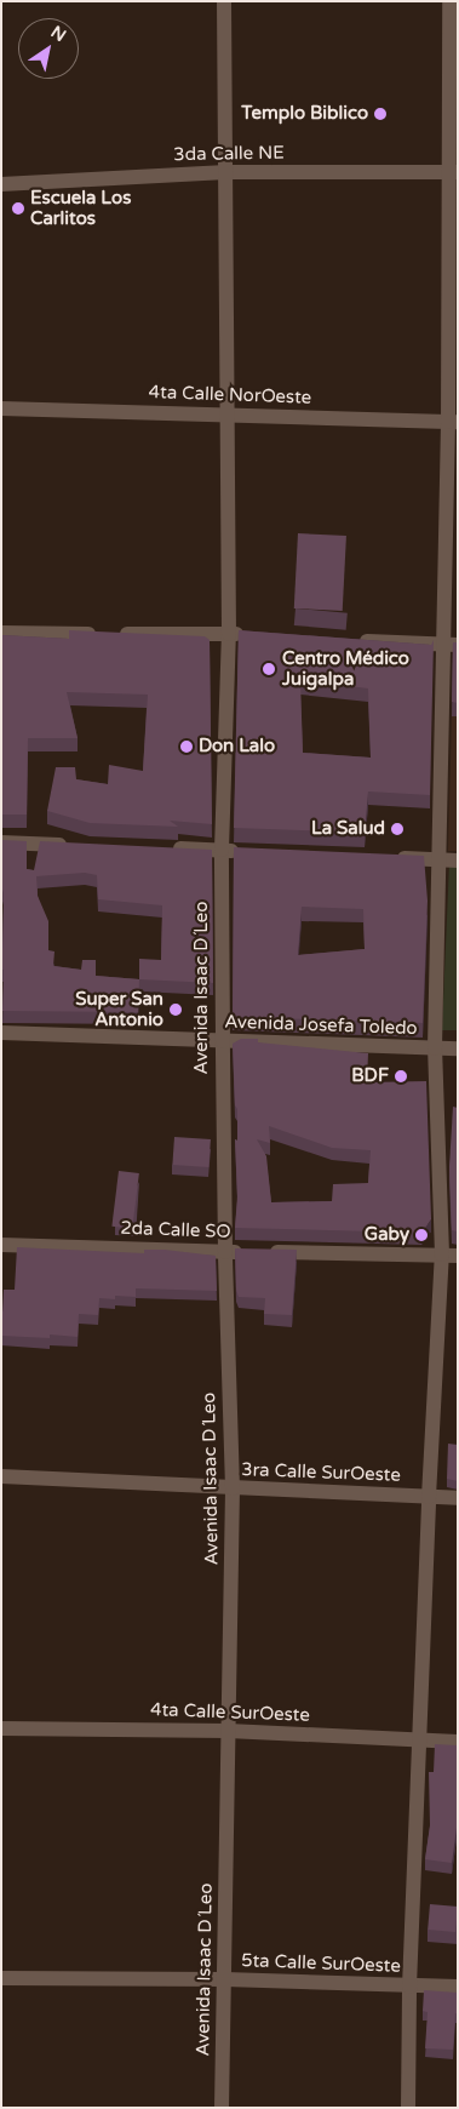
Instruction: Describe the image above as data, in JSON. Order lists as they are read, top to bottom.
{
  "streets": {
    "street": [
      "3da Calle NE",
      "4ta Calle NorOeste",
      "Avenida Isaac D´Leo",
      "Avenida Josefa Toledo",
      "2da Calle SO",
      "3ra Calle SurOeste",
      "4ta Calle SurOeste",
      "5ta Calle SurOeste"
    ]
  },
  "crossings": [
    ["3da Calle NE", "Avenida Isaac D´Leo"],
    ["4ta Calle NorOeste", "Avenida Isaac D´Leo"],
    ["Avenida Isaac D´Leo", "Avenida Josefa Toledo"],
    ["Avenida Isaac D´Leo", "2da Calle SO"],
    ["Avenida Isaac D´Leo", "3ra Calle SurOeste"],
    ["Avenida Isaac D´Leo", "4ta Calle SurOeste"],
    ["Avenida Isaac D´Leo", "5ta Calle SurOeste"]
  ],
  "places": [
    "Templo Biblico",
    "Escuela Los Carlitos",
    "Centro Médico Juigalpa",
    "Don Lalo",
    "La Salud",
    "Super San Antonio",
    "BDF",
    "Gaby"
  ],
  "north": "top right"
}
